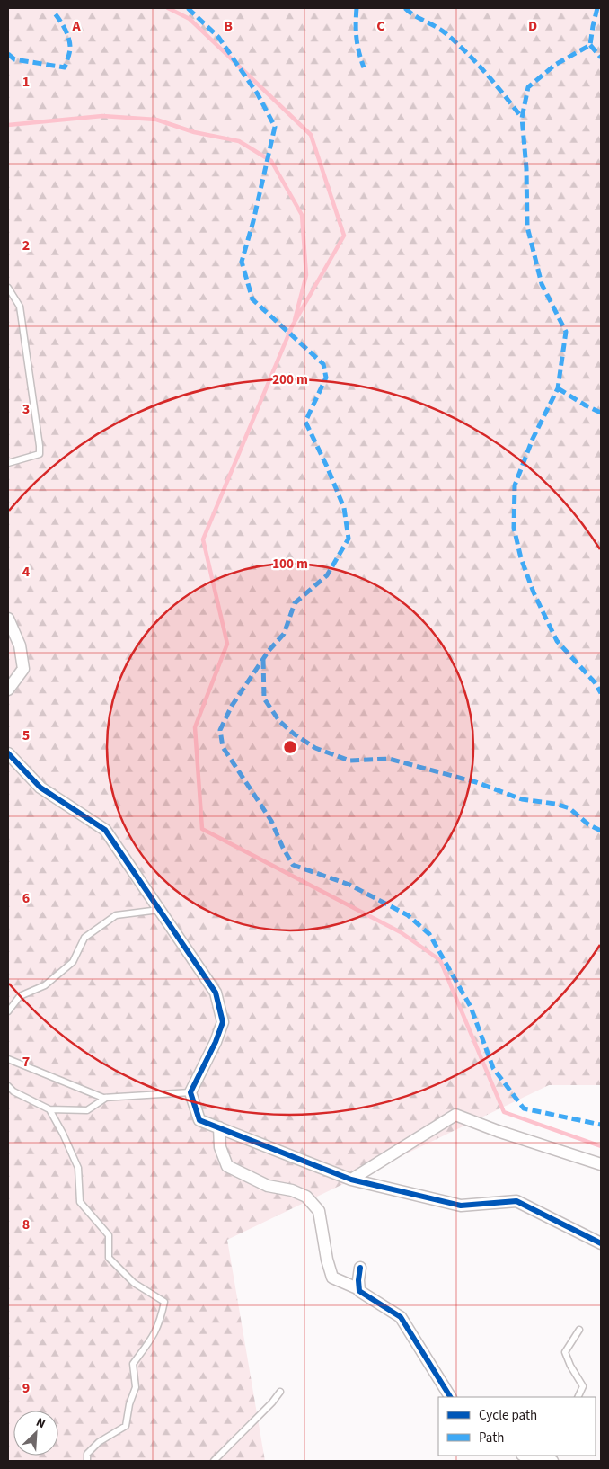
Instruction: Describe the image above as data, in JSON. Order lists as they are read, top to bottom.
{
  "legend": ["Cycle path", "Path"],
  "north": "top right",
  "grid": {
    "columns": [
      "A",
      "B",
      "C",
      "D"
    ],
    "rows": [
      "1",
      "2",
      "3",
      "4",
      "5",
      "6",
      "7",
      "8",
      "9"
    ]
  },
  "rings": ["200 m", "100 m"]
}
